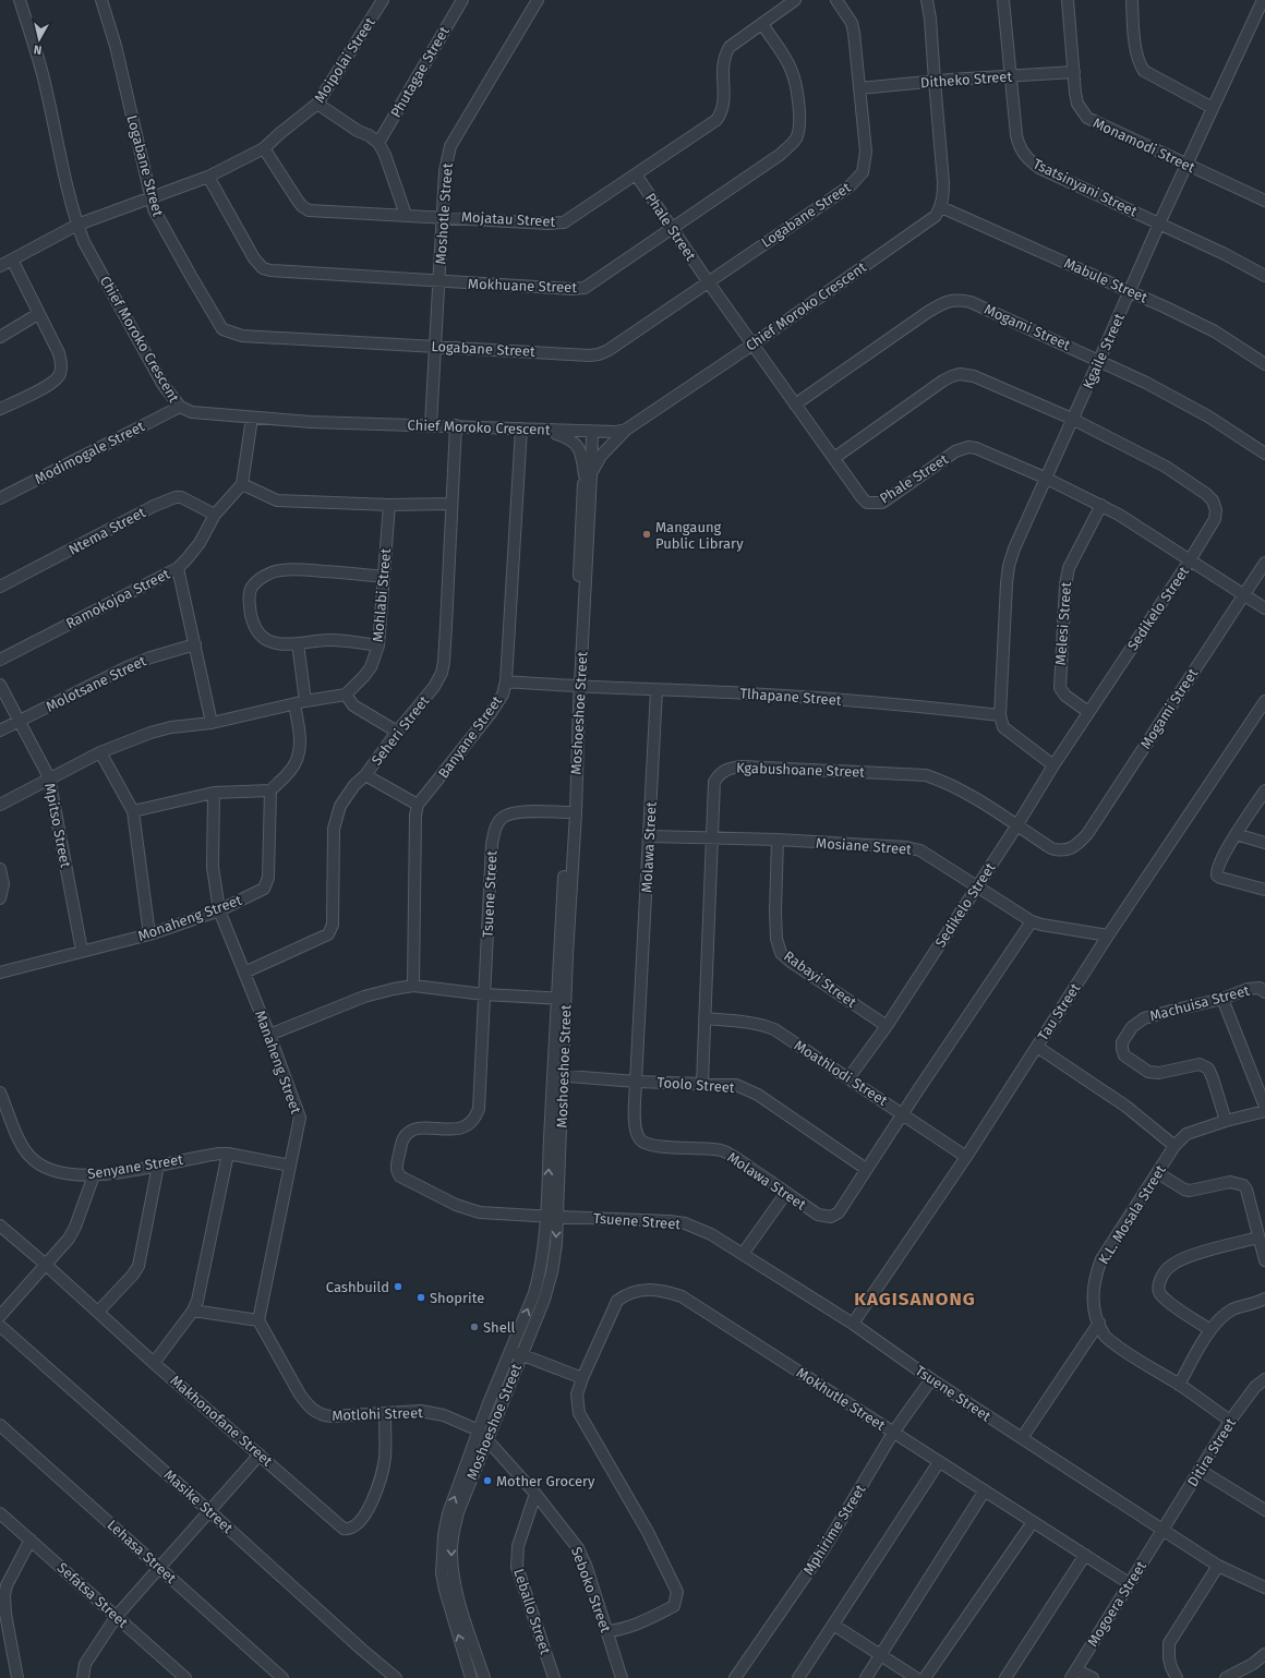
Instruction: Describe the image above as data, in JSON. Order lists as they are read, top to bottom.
{
  "streets": {
    "street": [
      "Moipolai Street",
      "Phutagae Street",
      "Ditheko Street",
      "Monamodi Street",
      "Logabane Street",
      "Tsatsinyani Street",
      "Moshotle Street",
      "Mojatau Street",
      "Phale Street",
      "Mabule Street",
      "Mokhuane Street",
      "Chief Moroko Crescent",
      "Mogami Street",
      "Kgaile Street",
      "Modimogale Street",
      "Ntema Street",
      "Mohlabi Street",
      "Ramokojoa Street",
      "Sedikelo Street",
      "Melesi Street",
      "Molotsane Street",
      "Tlhapane Street",
      "Moshoeshoe Street",
      "Seheri Street",
      "Banyane Street",
      "Kgabushoane Street",
      "Mpitso Street",
      "Mosiane Street",
      "Molawa Street",
      "Tsuene Street",
      "Monaheng Street",
      "Rabayi Street",
      "Machuisa Street",
      "Tau Street",
      "Manaheng Street",
      "Moathlodi Street",
      "Toolo Street",
      "Senyane Street",
      "K.L. Mosala Street",
      "Mokhutle Street",
      "Motlohi Street",
      "Makhonofane Street",
      "Ditira Street",
      "Masike Street",
      "Mphirime Street",
      "Lehasa Street",
      "Seboko Street",
      "Sefatsa Street",
      "Mogoera Street",
      "Leballo Street"
    ]
  },
  "crossings": [
    ["Moipolai Street", "Logabane Street"],
    ["Moipolai Street", "Mojatau Street"],
    ["Moipolai Street", "Mokhuane Street"],
    ["Moipolai Street", "Chief Moroko Crescent"],
    ["Ditheko Street", "Monamodi Street"],
    ["Ditheko Street", "Logabane Street"],
    ["Ditheko Street", "Tsatsinyani Street"],
    ["Monamodi Street", "Kgaile Street"],
    ["Logabane Street", "Moshotle Street"],
    ["Logabane Street", "Phale Street"],
    ["Tsatsinyani Street", "Kgaile Street"],
    ["Moshotle Street", "Mojatau Street"],
    ["Moshotle Street", "Mokhuane Street"],
    ["Moshotle Street", "Chief Moroko Crescent"],
    ["Mojatau Street", "Phale Street"],
    ["Mojatau Street", "Mokhuane Street"],
    ["Phale Street", "Mokhuane Street"],
    ["Phale Street", "Chief Moroko Crescent"],
    ["Phale Street", "Mogami Street"],
    ["Phale Street", "Kgaile Street"],
    ["Phale Street", "Sedikelo Street"],
    ["Phale Street", "Melesi Street"],
    ["Mabule Street", "Chief Moroko Crescent"],
    ["Mabule Street", "Kgaile Street"],
    ["Chief Moroko Crescent", "Modimogale Street"],
    ["Chief Moroko Crescent", "Moshoeshoe Street"],
    ["Chief Moroko Crescent", "Seheri Street"],
    ["Chief Moroko Crescent", "Banyane Street"],
    ["Mogami Street", "Kgaile Street"],
    ["Mogami Street", "Kgabushoane Street"],
    ["Kgaile Street", "Sedikelo Street"],
    ["Kgaile Street", "Tlhapane Street"],
    ["Ntema Street", "Ramokojoa Street"],
    ["Sedikelo Street", "Melesi Street"],
    ["Sedikelo Street", "Kgabushoane Street"],
    ["Sedikelo Street", "Mosiane Street"],
    ["Sedikelo Street", "Rabayi Street"],
    ["Sedikelo Street", "Moathlodi Street"],
    ["Molotsane Street", "Mpitso Street"],
    ["Tlhapane Street", "Moshoeshoe Street"],
    ["Tlhapane Street", "Banyane Street"],
    ["Tlhapane Street", "Molawa Street"],
    ["Moshoeshoe Street", "Tsuene Street"],
    ["Moshoeshoe Street", "Toolo Street"],
    ["Moshoeshoe Street", "Motlohi Street"],
    ["Moshoeshoe Street", "Seboko Street"],
    ["Seheri Street", "Manaheng Street"],
    ["Kgabushoane Street", "Mosiane Street"],
    ["Kgabushoane Street", "Moathlodi Street"],
    ["Kgabushoane Street", "Toolo Street"],
    ["Mpitso Street", "Monaheng Street"],
    ["Mosiane Street", "Molawa Street"],
    ["Mosiane Street", "Rabayi Street"],
    ["Mosiane Street", "Tau Street"],
    ["Molawa Street", "Moathlodi Street"],
    ["Molawa Street", "Toolo Street"],
    ["Tsuene Street", "Tau Street"],
    ["Tsuene Street", "Ditira Street"],
    ["Tsuene Street", "Mphirime Street"],
    ["Tsuene Street", "Mogoera Street"],
    ["Monaheng Street", "Manaheng Street"],
    ["Machuisa Street", "K.L. Mosala Street"],
    ["Tau Street", "Moathlodi Street"],
    ["Manaheng Street", "Senyane Street"],
    ["Manaheng Street", "Motlohi Street"],
    ["K.L. Mosala Street", "Ditira Street"],
    ["Mokhutle Street", "Mphirime Street"],
    ["Mokhutle Street", "Seboko Street"],
    ["Mokhutle Street", "Mogoera Street"],
    ["Motlohi Street", "Makhonofane Street"],
    ["Motlohi Street", "Seboko Street"],
    ["Ditira Street", "Mogoera Street"],
    ["Seboko Street", "Leballo Street"]
  ],
  "districts": ["KAGISANONG"],
  "places": [
    "Mangaung Public Library",
    "Cashbuild",
    "Shoprite",
    "Shell",
    "Mother Grocery"
  ],
  "north": "bottom"
}
